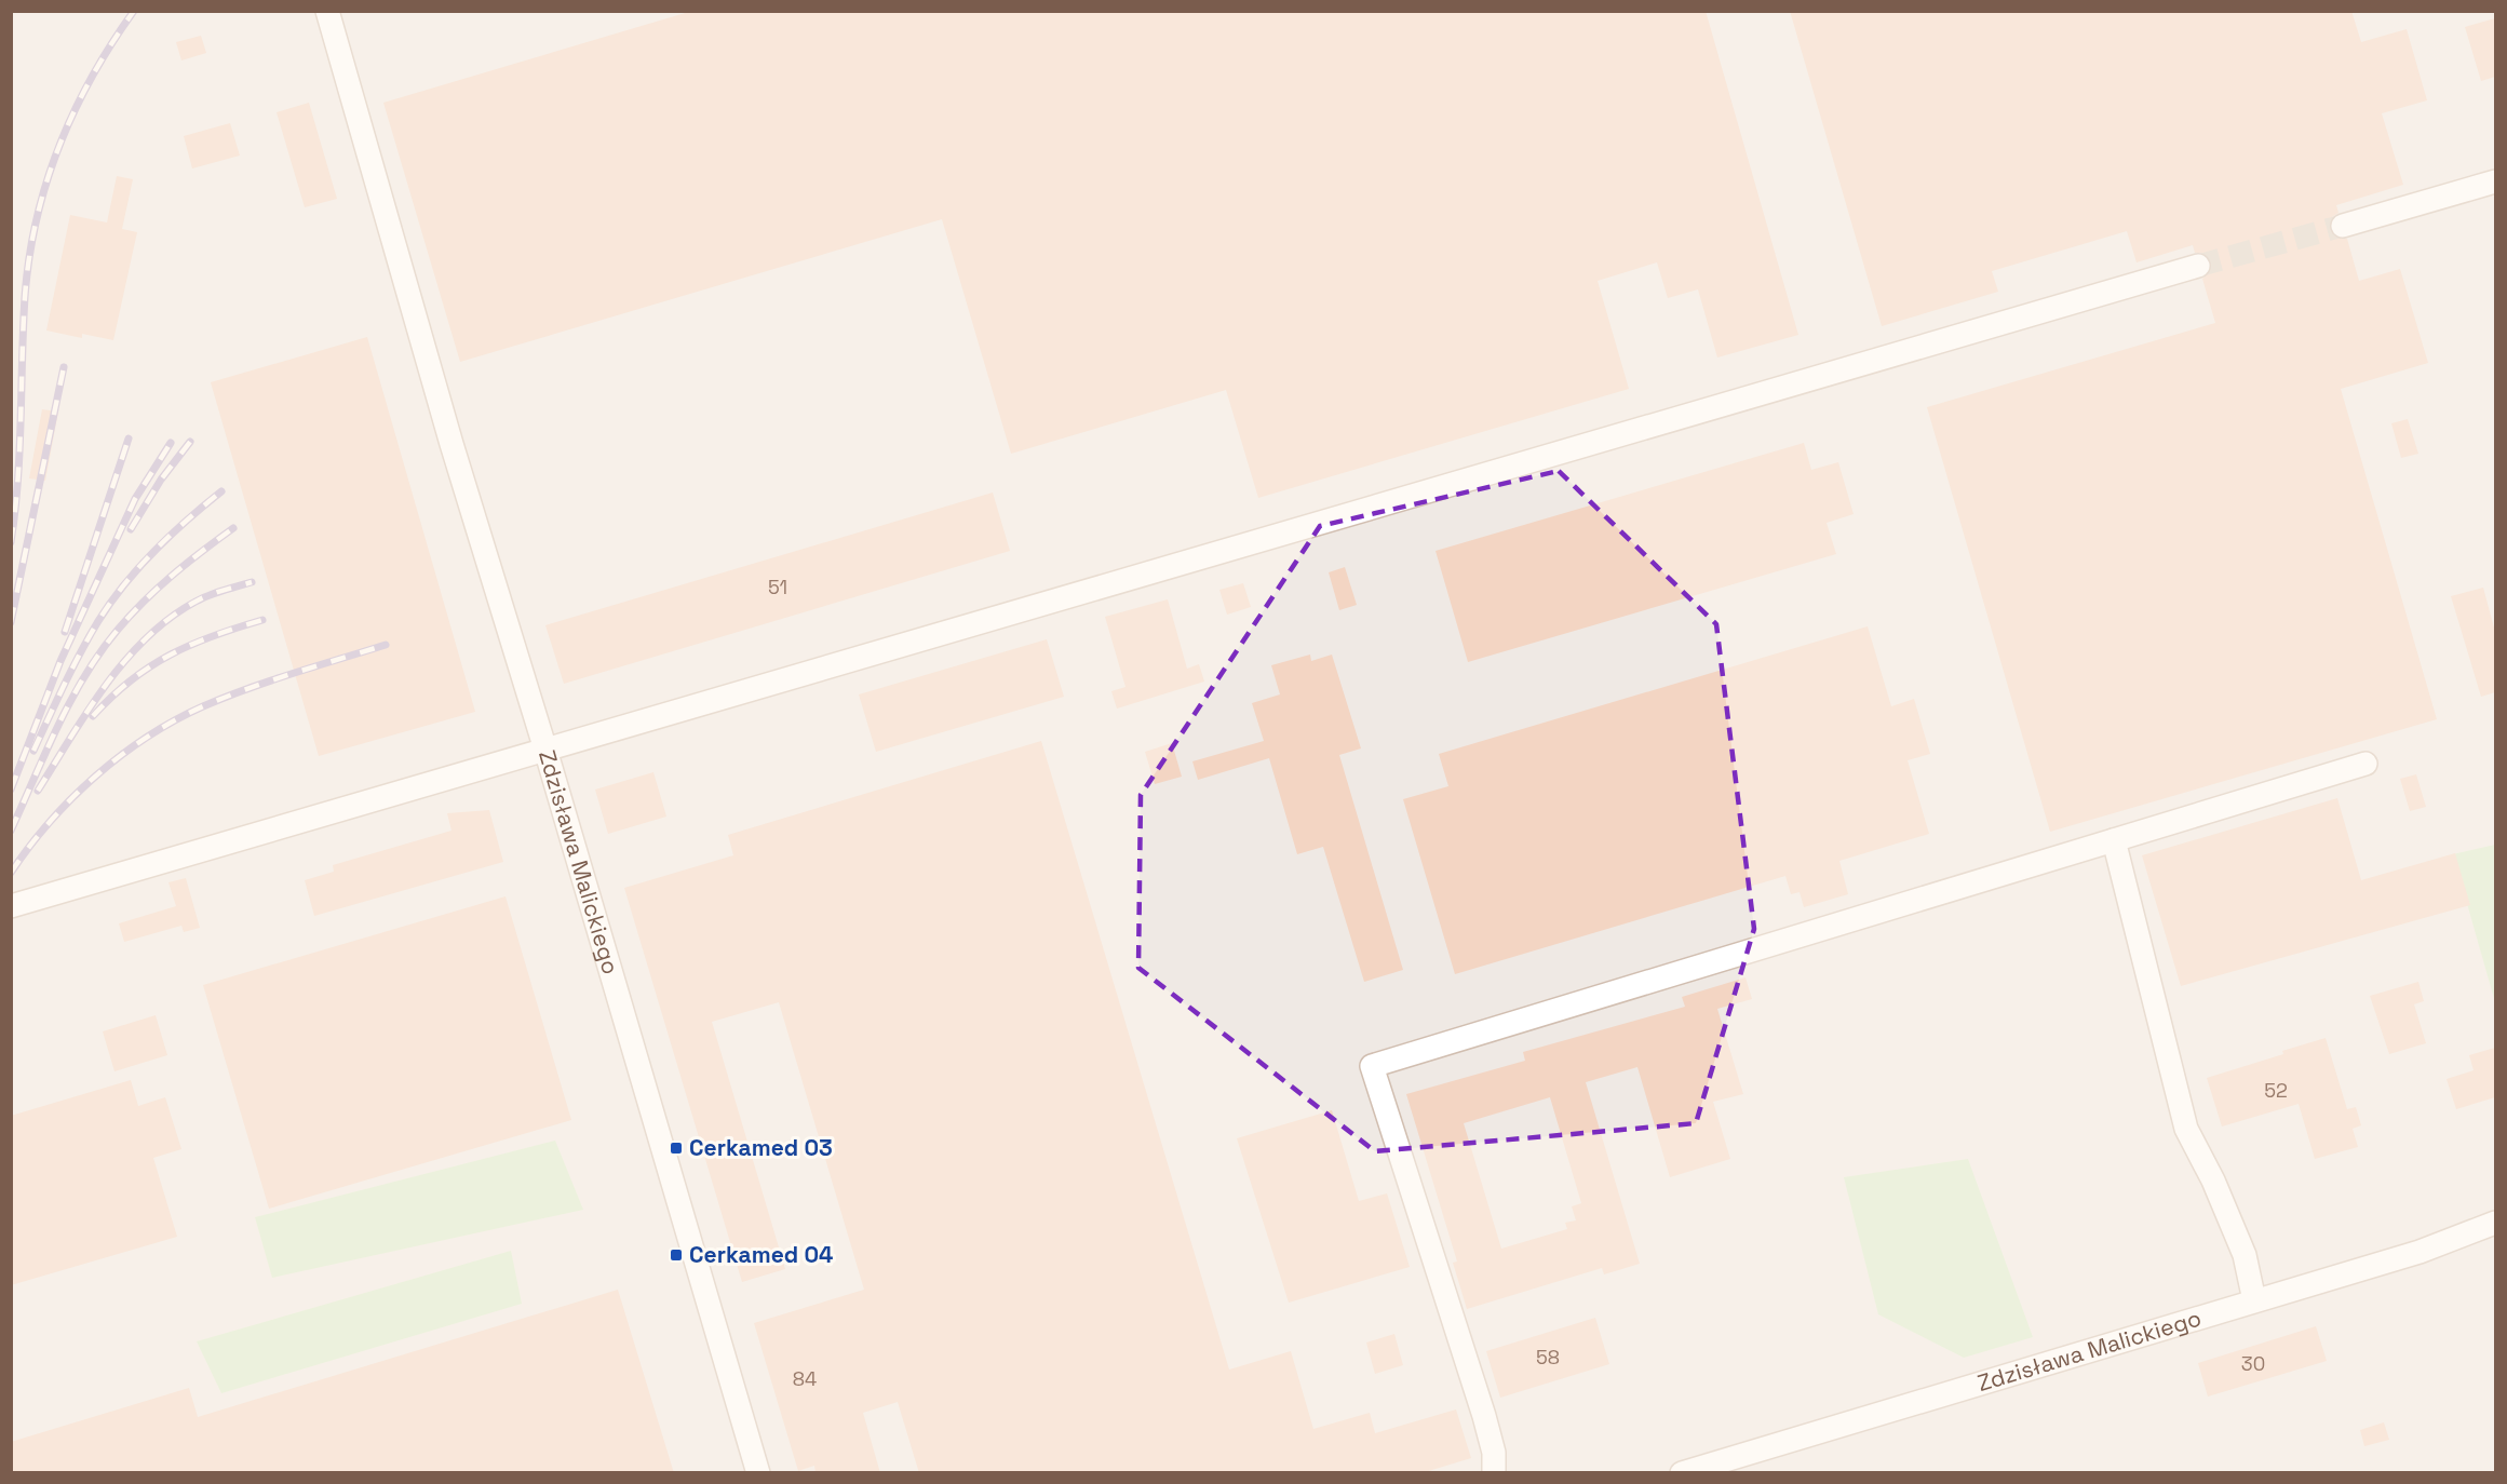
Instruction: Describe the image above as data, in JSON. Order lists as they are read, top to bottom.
{
  "streets": {
    "street": ["Zdzisława Malickiego"]
  },
  "places": {
    "transit": ["Cerkamed 03", "Cerkamed 04"]
  },
  "house_numbers": [
    "51",
    "52",
    "58",
    "30",
    "84"
  ]
}
